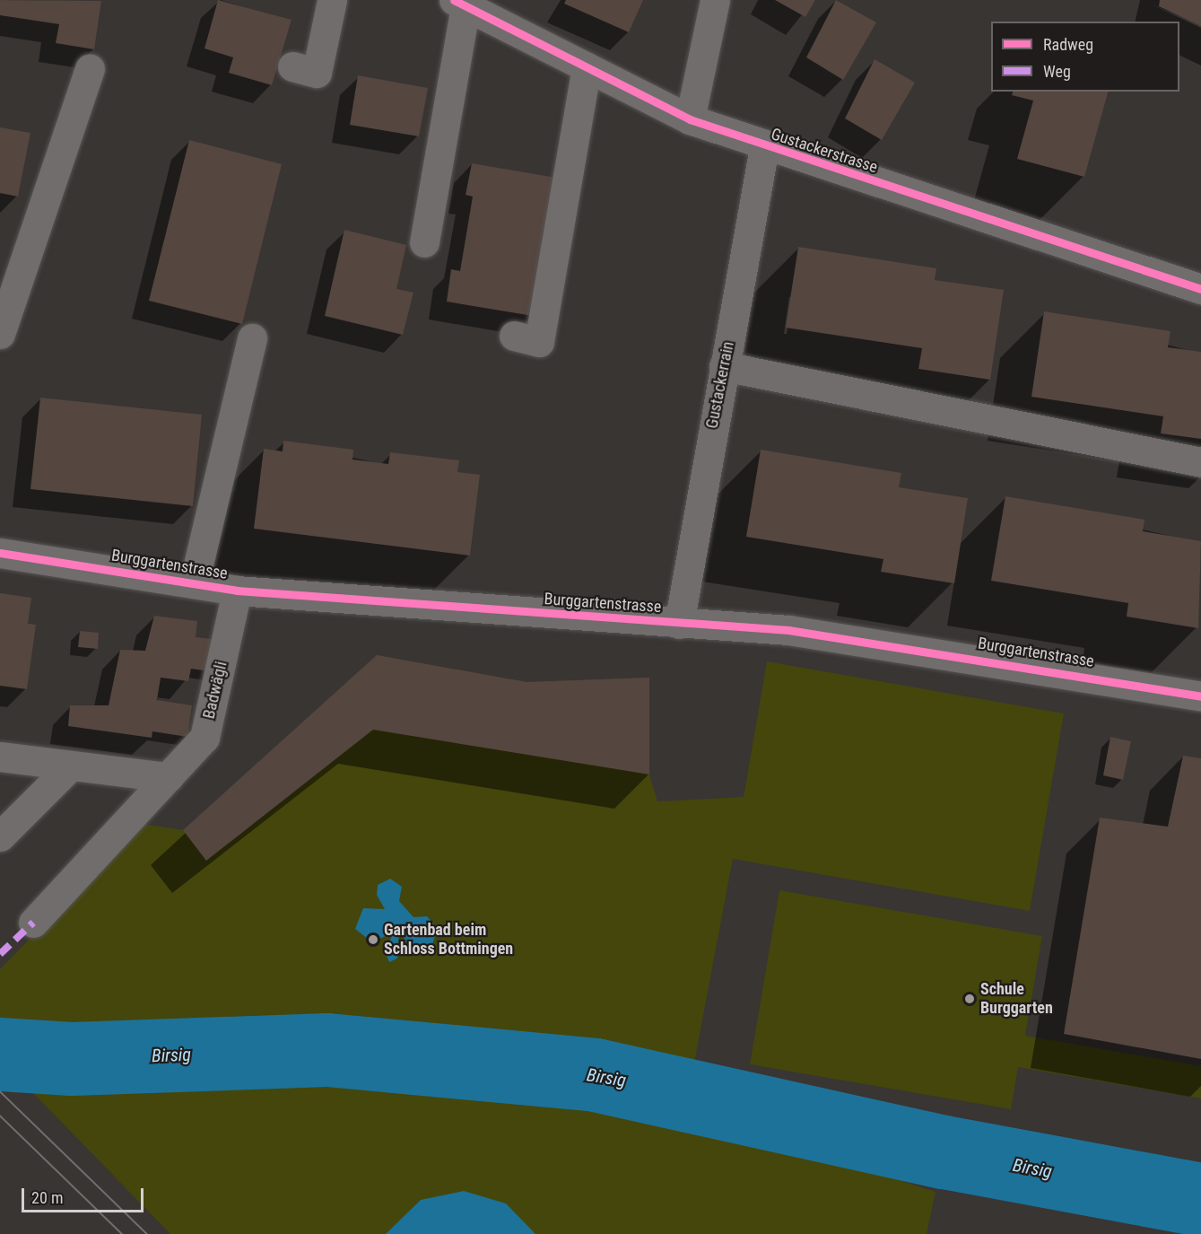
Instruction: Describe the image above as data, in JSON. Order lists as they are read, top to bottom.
{
  "streets": {
    "street": [
      "Gustackerstrasse",
      "Gustackerrain",
      "Burggartenstrasse",
      "Badwägli"
    ]
  },
  "crossings": [
    ["Gustackerstrasse", "Gustackerrain"],
    ["Gustackerrain", "Burggartenstrasse"],
    ["Burggartenstrasse", "Badwägli"]
  ],
  "water": ["Birsig"],
  "places": ["Gartenbad beim Schloss Bottmingen", "Schule Burggarten"],
  "legend": ["Radweg", "Weg"],
  "scale_bar": "20 m"
}
